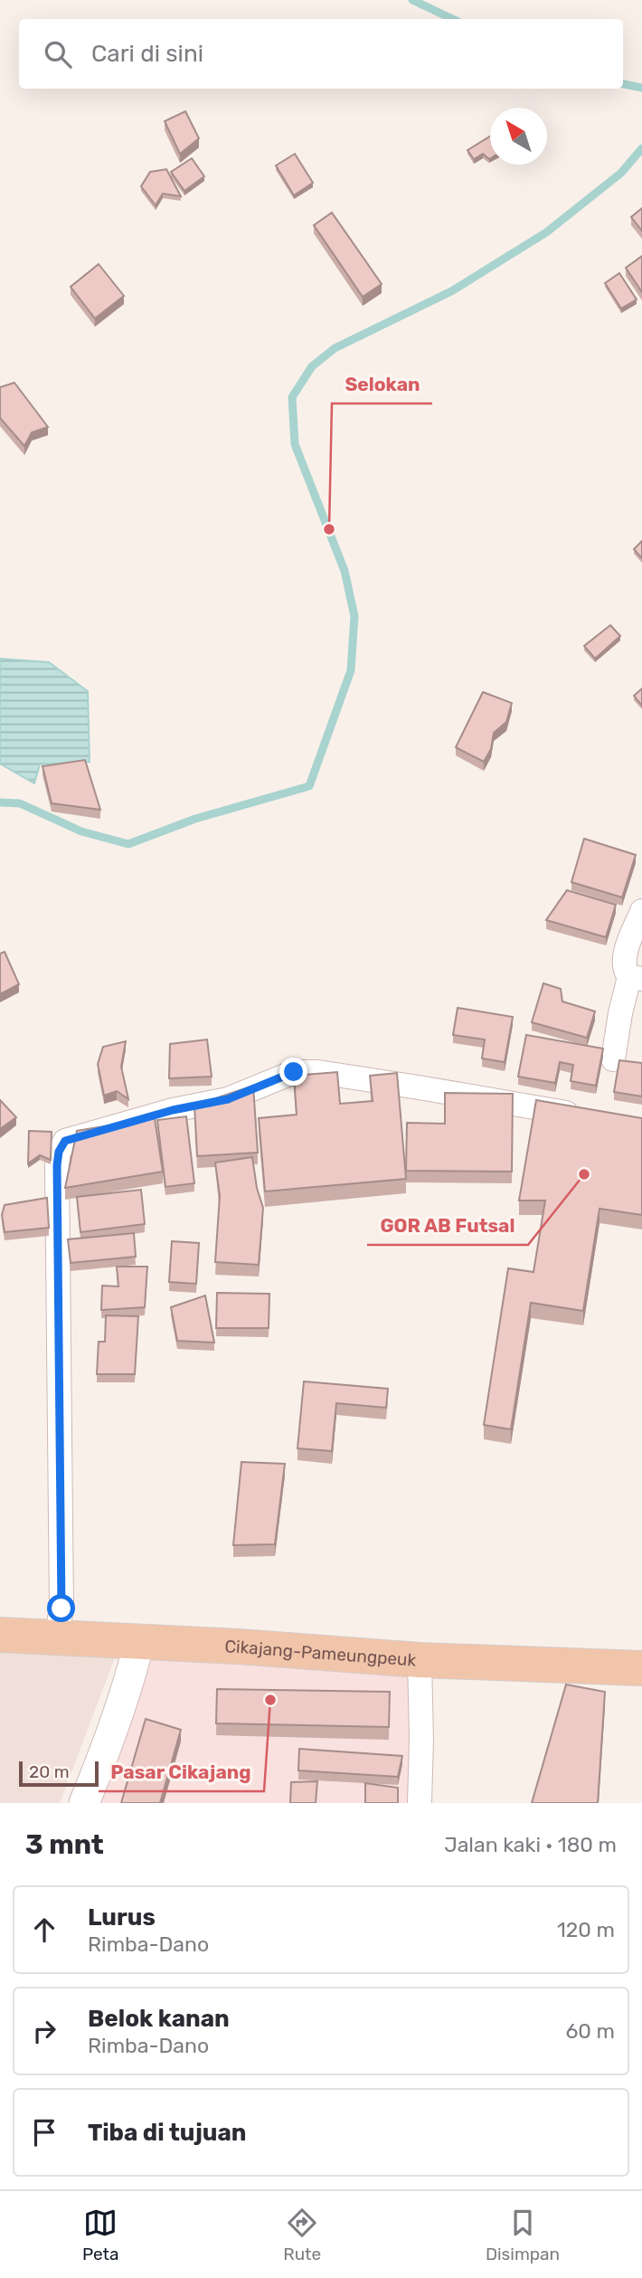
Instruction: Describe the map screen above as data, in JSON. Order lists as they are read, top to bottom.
{
  "streets": {
    "main road": ["Cikajang-Pameungpeuk"]
  },
  "places": ["Selokan", "GOR AB Futsal", "Pasar Cikajang"],
  "scale_bar": "20 m",
  "north": "top left",
  "page": {
    "search": "Cari di sini",
    "scale": "20 m",
    "heading": ["3 mnt", "Jalan kaki · 180 m"],
    "list": [
      ["Lurus", "Rimba-Dano", "120 m"],
      ["Belok kanan", "Rimba-Dano", "60 m"],
      "Tiba di tujuan"
    ],
    "nav": ["Peta", "Rute", "Disimpan"]
  }
}
